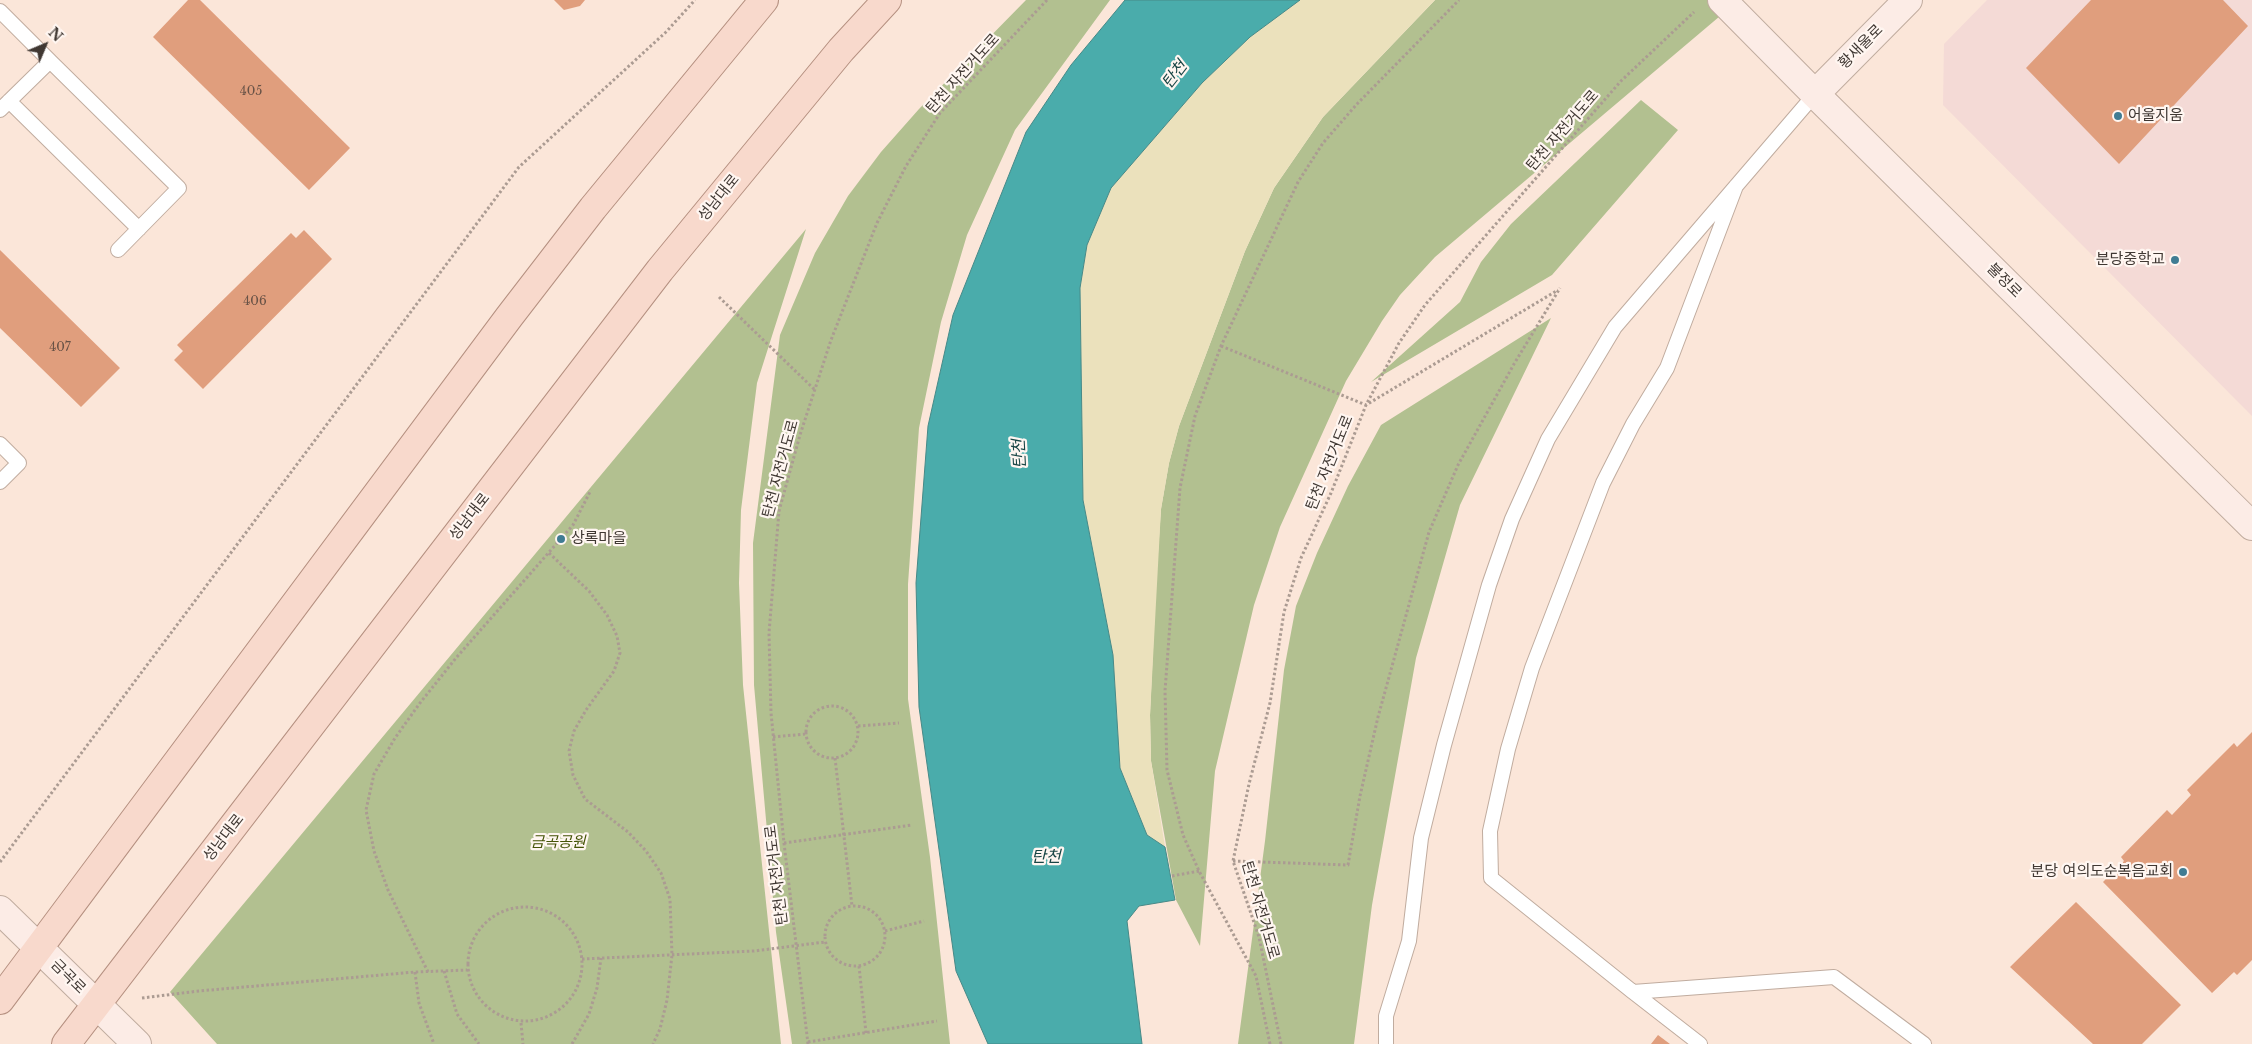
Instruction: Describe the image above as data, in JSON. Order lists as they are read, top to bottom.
{
  "streets": {
    "main road": [
      "황새울로",
      "성남대로",
      "불정로",
      "금곡로"
    ],
    "path": ["탄천 자전거도로"]
  },
  "crossings": [
    ["황새울로", "불정로"],
    ["탄천 자전거도로", "불정로"],
    ["성남대로", "금곡로"]
  ],
  "water": ["탄천"],
  "parks": ["금곡공원"],
  "places": [
    "어울지움",
    "분당중학교",
    "상록마을",
    "분당 여의도순복음교회"
  ],
  "house_numbers": ["405", "406", "407"],
  "north": "top right"
}
